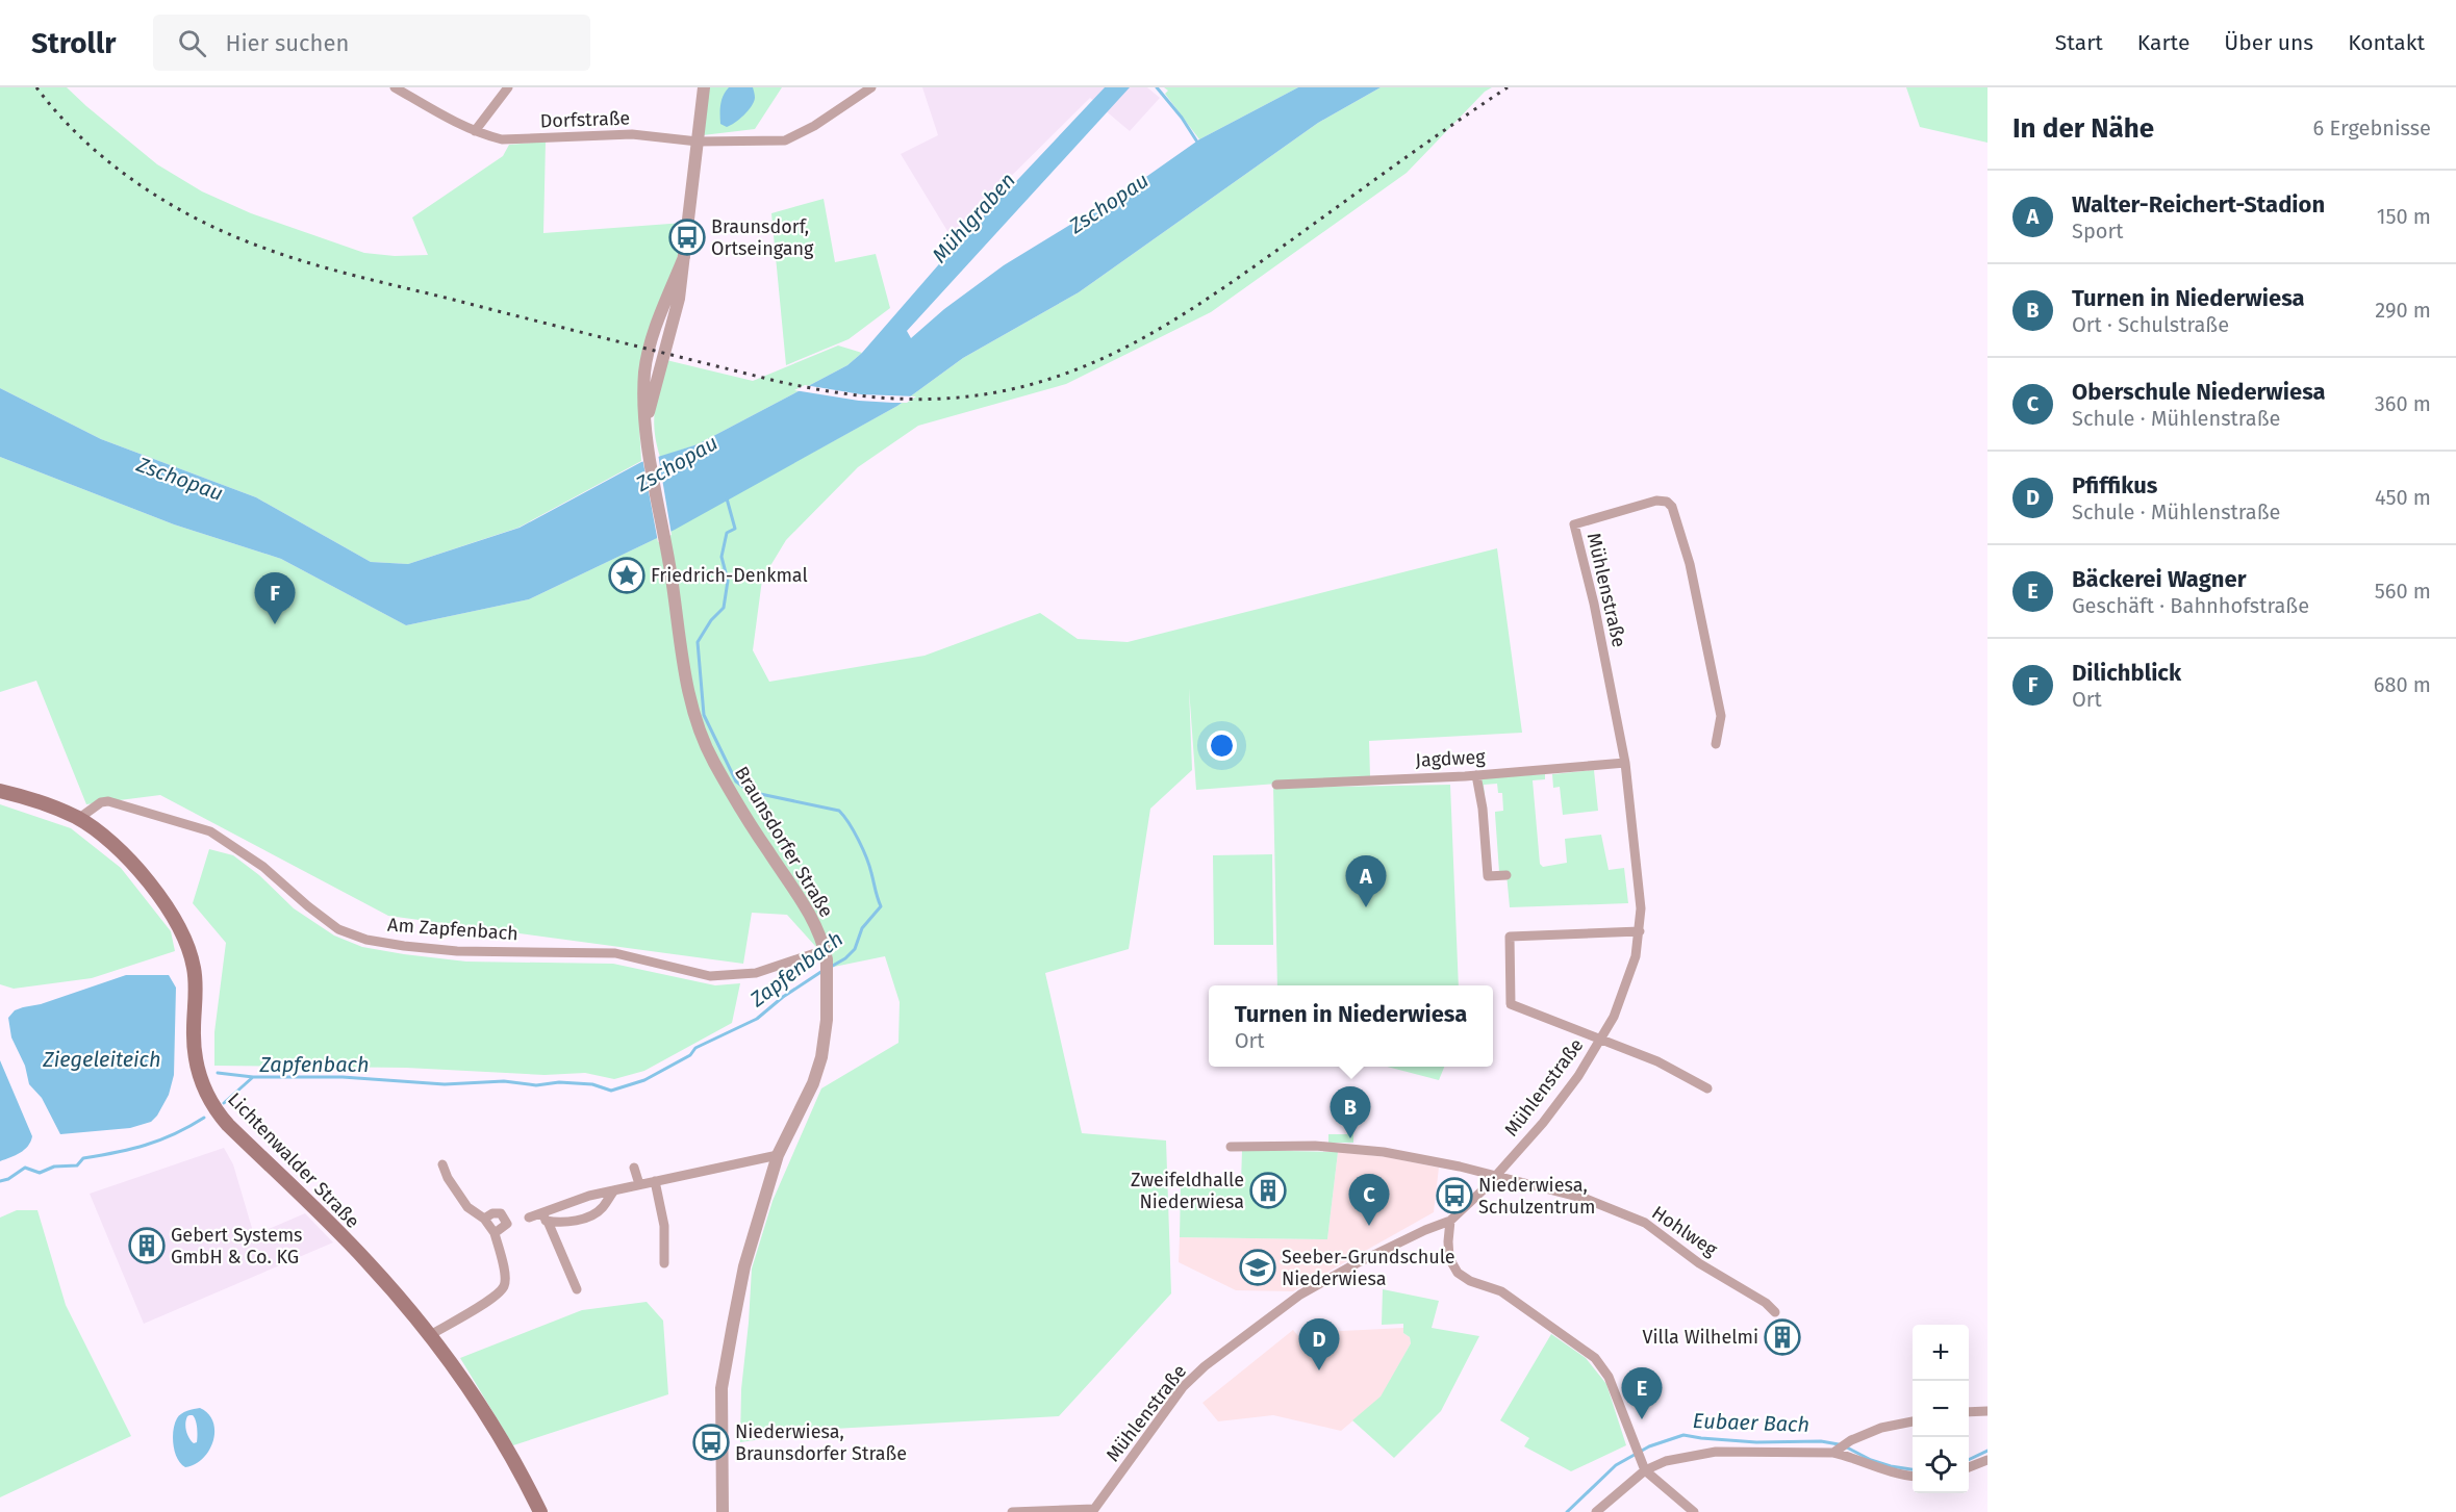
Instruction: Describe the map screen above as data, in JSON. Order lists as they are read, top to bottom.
{
  "streets": {
    "main road": ["Lichtenwalder Straße"],
    "street": [
      "Dorfstraße",
      "Mühlenstraße",
      "Jagdweg",
      "Braunsdorfer Straße",
      "Am Zapfenbach",
      "Hohlweg"
    ]
  },
  "crossings": [
    ["Dorfstraße", "Braunsdorfer Straße"],
    ["Mühlenstraße", "Jagdweg"],
    ["Mühlenstraße", "Hohlweg"],
    ["Braunsdorfer Straße", "Am Zapfenbach"],
    ["Am Zapfenbach", "Lichtenwalder Straße"]
  ],
  "water": [
    "Zschopau",
    "Mühlgraben",
    "Zapfenbach",
    "Ziegeleiteich",
    "Eubaer Bach"
  ],
  "places": {
    "bus stop": ["Braunsdorf, Ortseingang", "Niederwiesa, Schulzentrum", "Niederwiesa, Braunsdorfer Straße"],
    "place": ["Friedrich-Denkmal"],
    "building": ["Zweifeldhalle Niederwiesa", "Gebert Systems GmbH & Co. KG", "Villa Wilhelmi"],
    "school or university": ["Seeber-Grundschule Niederwiesa"]
  },
  "page": {
    "header": "Strollr",
    "search": "Hier suchen",
    "nav": [
      "Start",
      "Karte",
      "Über uns",
      "Kontakt"
    ],
    "heading": ["In der Nähe", "6 Ergebnisse"],
    "list": [
      {
        "mark": "A",
        "name": "Walter-Reichert-Stadion",
        "note": "Sport",
        "value": "150 m"
      },
      {
        "mark": "B",
        "name": "Turnen in Niederwiesa",
        "note": "Ort · Schulstraße",
        "value": "290 m"
      },
      {
        "mark": "C",
        "name": "Oberschule Niederwiesa",
        "note": "Schule · Mühlenstraße",
        "value": "360 m"
      },
      {
        "mark": "D",
        "name": "Pfiffikus",
        "note": "Schule · Mühlenstraße",
        "value": "450 m"
      },
      {
        "mark": "E",
        "name": "Bäckerei Wagner",
        "note": "Geschäft · Bahnhofstraße",
        "value": "560 m"
      },
      {
        "mark": "F",
        "name": "Dilichblick",
        "note": "Ort",
        "value": "680 m"
      }
    ],
    "pins": [
      "F",
      "A",
      "B",
      "C",
      "D",
      "E"
    ],
    "popup": ["Turnen in Niederwiesa", "Ort"],
    "map_buttons": ["+", "−"]
  }
}
